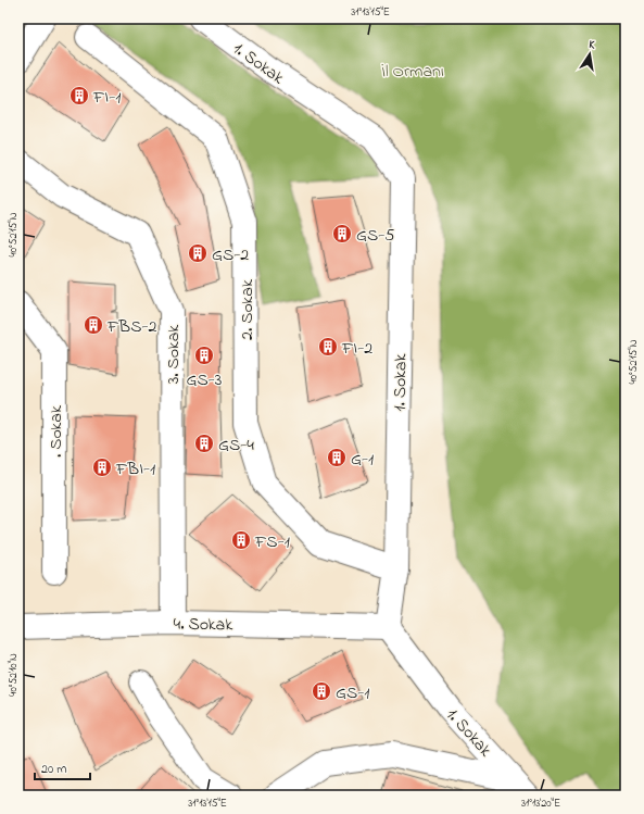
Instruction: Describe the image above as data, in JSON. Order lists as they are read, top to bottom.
{
  "streets": {
    "street": [
      "1. Sokak",
      "2. Sokak",
      "3. Sokak",
      ". Sokak",
      "4. Sokak"
    ]
  },
  "crossings": [
    ["1. Sokak", "2. Sokak"],
    ["1. Sokak", "4. Sokak"],
    ["3. Sokak", "4. Sokak"]
  ],
  "parks": ["İl Ormanı"],
  "places": {
    "building": [
      "FI-1",
      "GS-5",
      "GS-2",
      "FBS-2",
      "FI-2",
      "GS-3",
      "GS-4",
      "G-1",
      "FBI-1",
      "FS-1",
      "GS-1"
    ]
  },
  "scale_bar": "20 m",
  "north": "top",
  "coordinates": [
    "31°13'15\"E",
    "40°52'15\"N",
    "40°52'10\"N",
    "31°13'20\"E"
  ]
}
